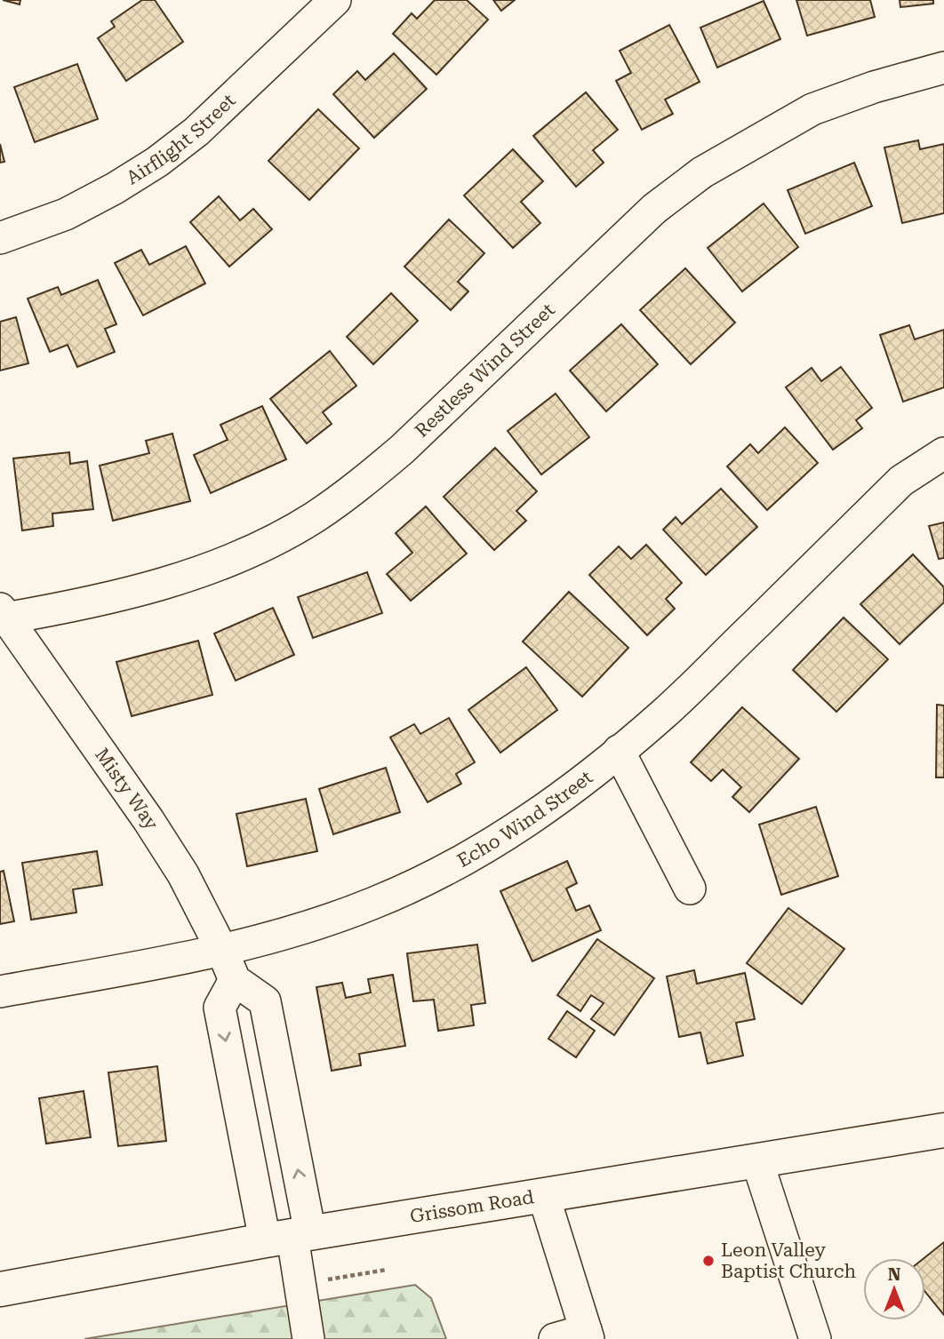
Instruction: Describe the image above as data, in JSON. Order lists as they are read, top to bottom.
{
  "streets": {
    "main road": ["Grissom Road"],
    "street": [
      "Airflight Street",
      "Restless Wind Street",
      "Misty Way",
      "Echo Wind Street"
    ]
  },
  "crossings": [
    ["Restless Wind Street", "Misty Way"],
    ["Misty Way", "Echo Wind Street"]
  ],
  "places": ["Leon Valley Baptist Church"],
  "north": "top"
}
